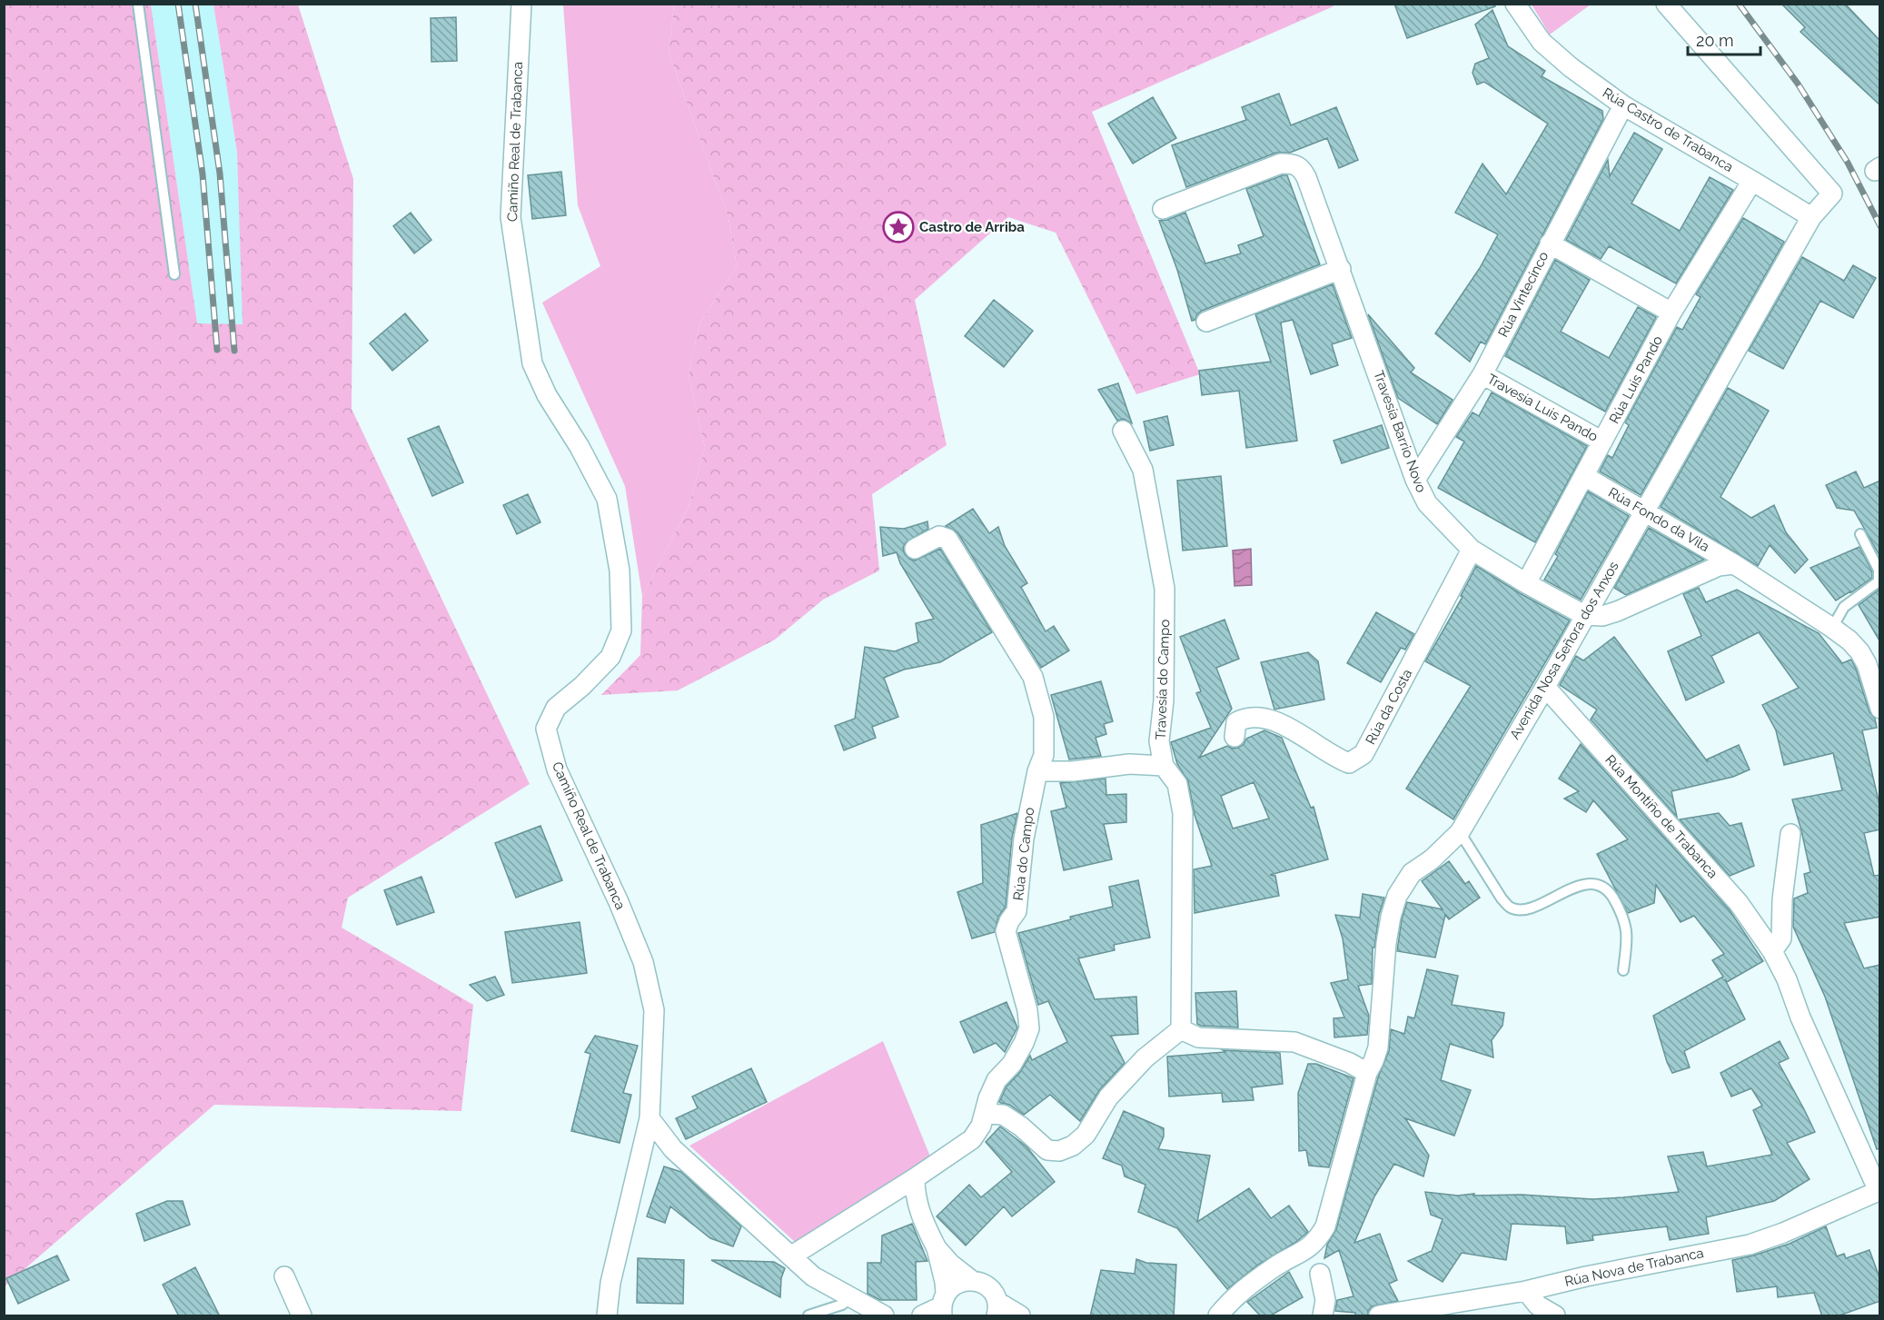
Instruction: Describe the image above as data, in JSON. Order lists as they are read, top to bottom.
{
  "streets": {
    "street": [
      "Rúa Castro de Trabanca",
      "Camiño Real de Trabanca",
      "Rúa Vintecinco",
      "Rúa Luis Pando",
      "Travesía Luis Pando",
      "Travesía Barrio Novo",
      "Rúa Fondo da Vila",
      "Avenida Nosa Señora dos Anxos",
      "Travesía do Campo",
      "Rúa da Costa",
      "Rúa Montiño de Trabanca",
      "Rúa do Campo",
      "Rúa Nova de Trabanca"
    ]
  },
  "crossings": [
    ["Rúa Castro de Trabanca", "Rúa Vintecinco"],
    ["Rúa Castro de Trabanca", "Rúa Luis Pando"],
    ["Rúa Castro de Trabanca", "Avenida Nosa Señora dos Anxos"],
    ["Rúa Vintecinco", "Travesía Luis Pando"],
    ["Rúa Vintecinco", "Travesía Barrio Novo"],
    ["Rúa Luis Pando", "Travesía Luis Pando"],
    ["Rúa Luis Pando", "Travesía Barrio Novo"],
    ["Rúa Luis Pando", "Rúa Fondo da Vila"],
    ["Travesía Barrio Novo", "Rúa Fondo da Vila"],
    ["Travesía Barrio Novo", "Avenida Nosa Señora dos Anxos"],
    ["Travesía Barrio Novo", "Rúa da Costa"],
    ["Rúa Fondo da Vila", "Avenida Nosa Señora dos Anxos"],
    ["Avenida Nosa Señora dos Anxos", "Rúa Montiño de Trabanca"],
    ["Rúa Montiño de Trabanca", "Rúa Nova de Trabanca"]
  ],
  "places": {
    "place": ["Castro de Arriba"]
  },
  "scale_bar": "20 m"
}
